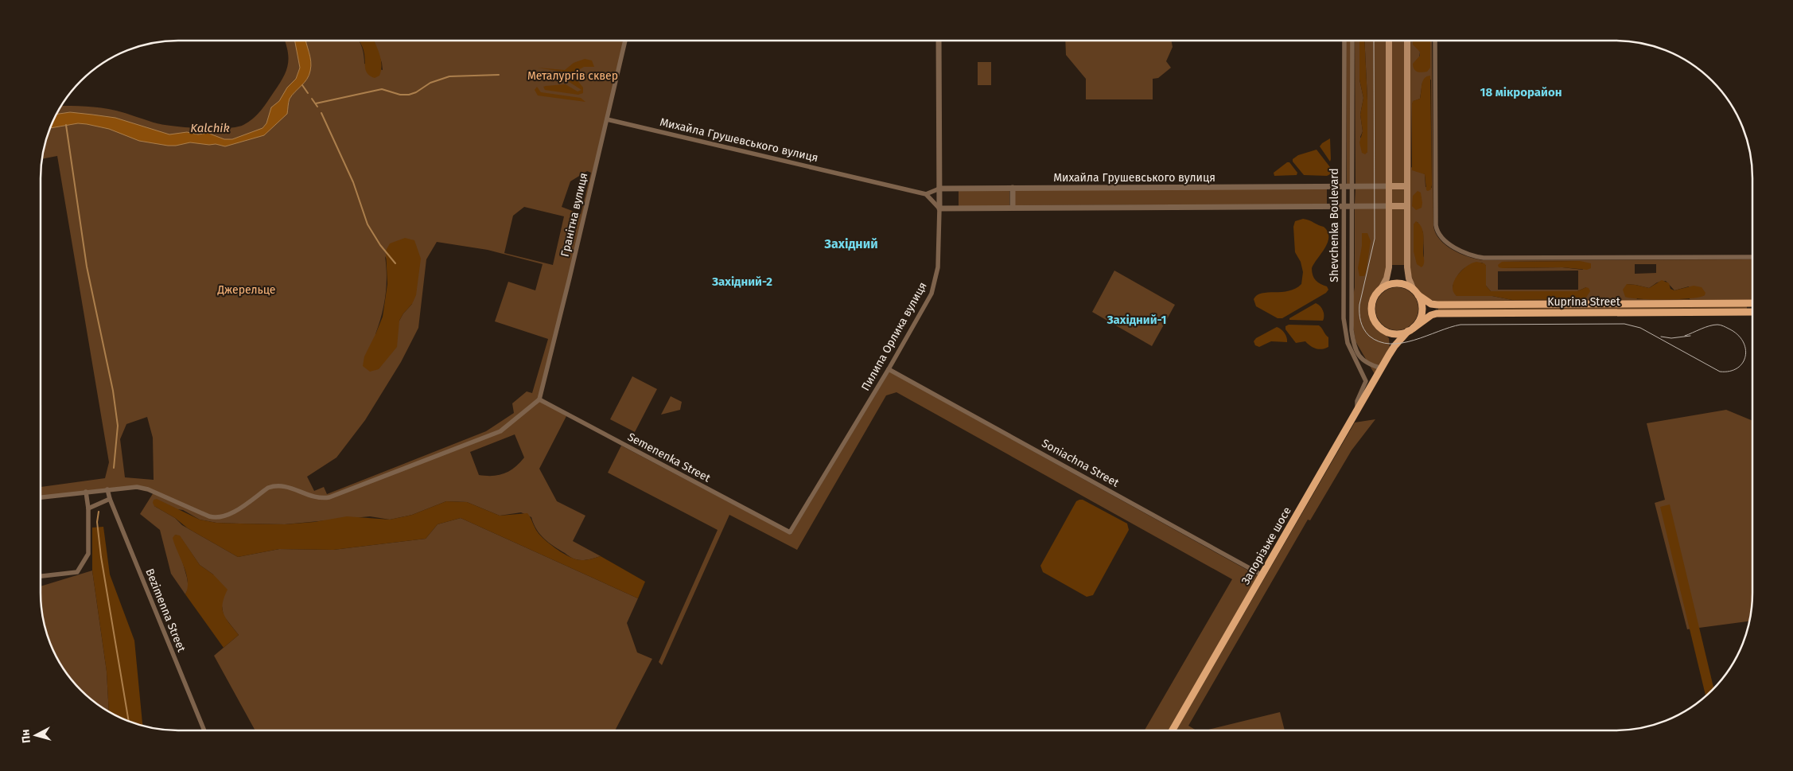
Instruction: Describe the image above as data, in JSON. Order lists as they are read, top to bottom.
{
  "streets": {
    "main road": ["Kuprina Street", "Запорізьке шосе"],
    "street": [
      "Михайла Грушевського вулиця",
      "Гранітна вулиця",
      "Shevchenka Boulevard",
      "Пилипа Орлика вулиця",
      "Semenenka Street",
      "Soniachna Street",
      "Bezimenna Street"
    ]
  },
  "crossings": [
    ["Михайла Грушевського вулиця", "Гранітна вулиця"],
    ["Михайла Грушевського вулиця", "Shevchenka Boulevard"],
    ["Михайла Грушевського вулиця", "Пилипа Орлика вулиця"],
    ["Гранітна вулиця", "Semenenka Street"],
    ["Shevchenka Boulevard", "Запорізьке шосе"],
    ["Kuprina Street", "Запорізьке шосе"],
    ["Пилипа Орлика вулиця", "Semenenka Street"],
    ["Пилипа Орлика вулиця", "Soniachna Street"],
    ["Soniachna Street", "Запорізьке шосе"]
  ],
  "districts": [
    "18 мікрорайон",
    "Західний",
    "Західний-2",
    "Західний-1"
  ],
  "water": ["Kalchik"],
  "parks": ["Металургів сквер", "Джерельце"],
  "north": "left"
}
